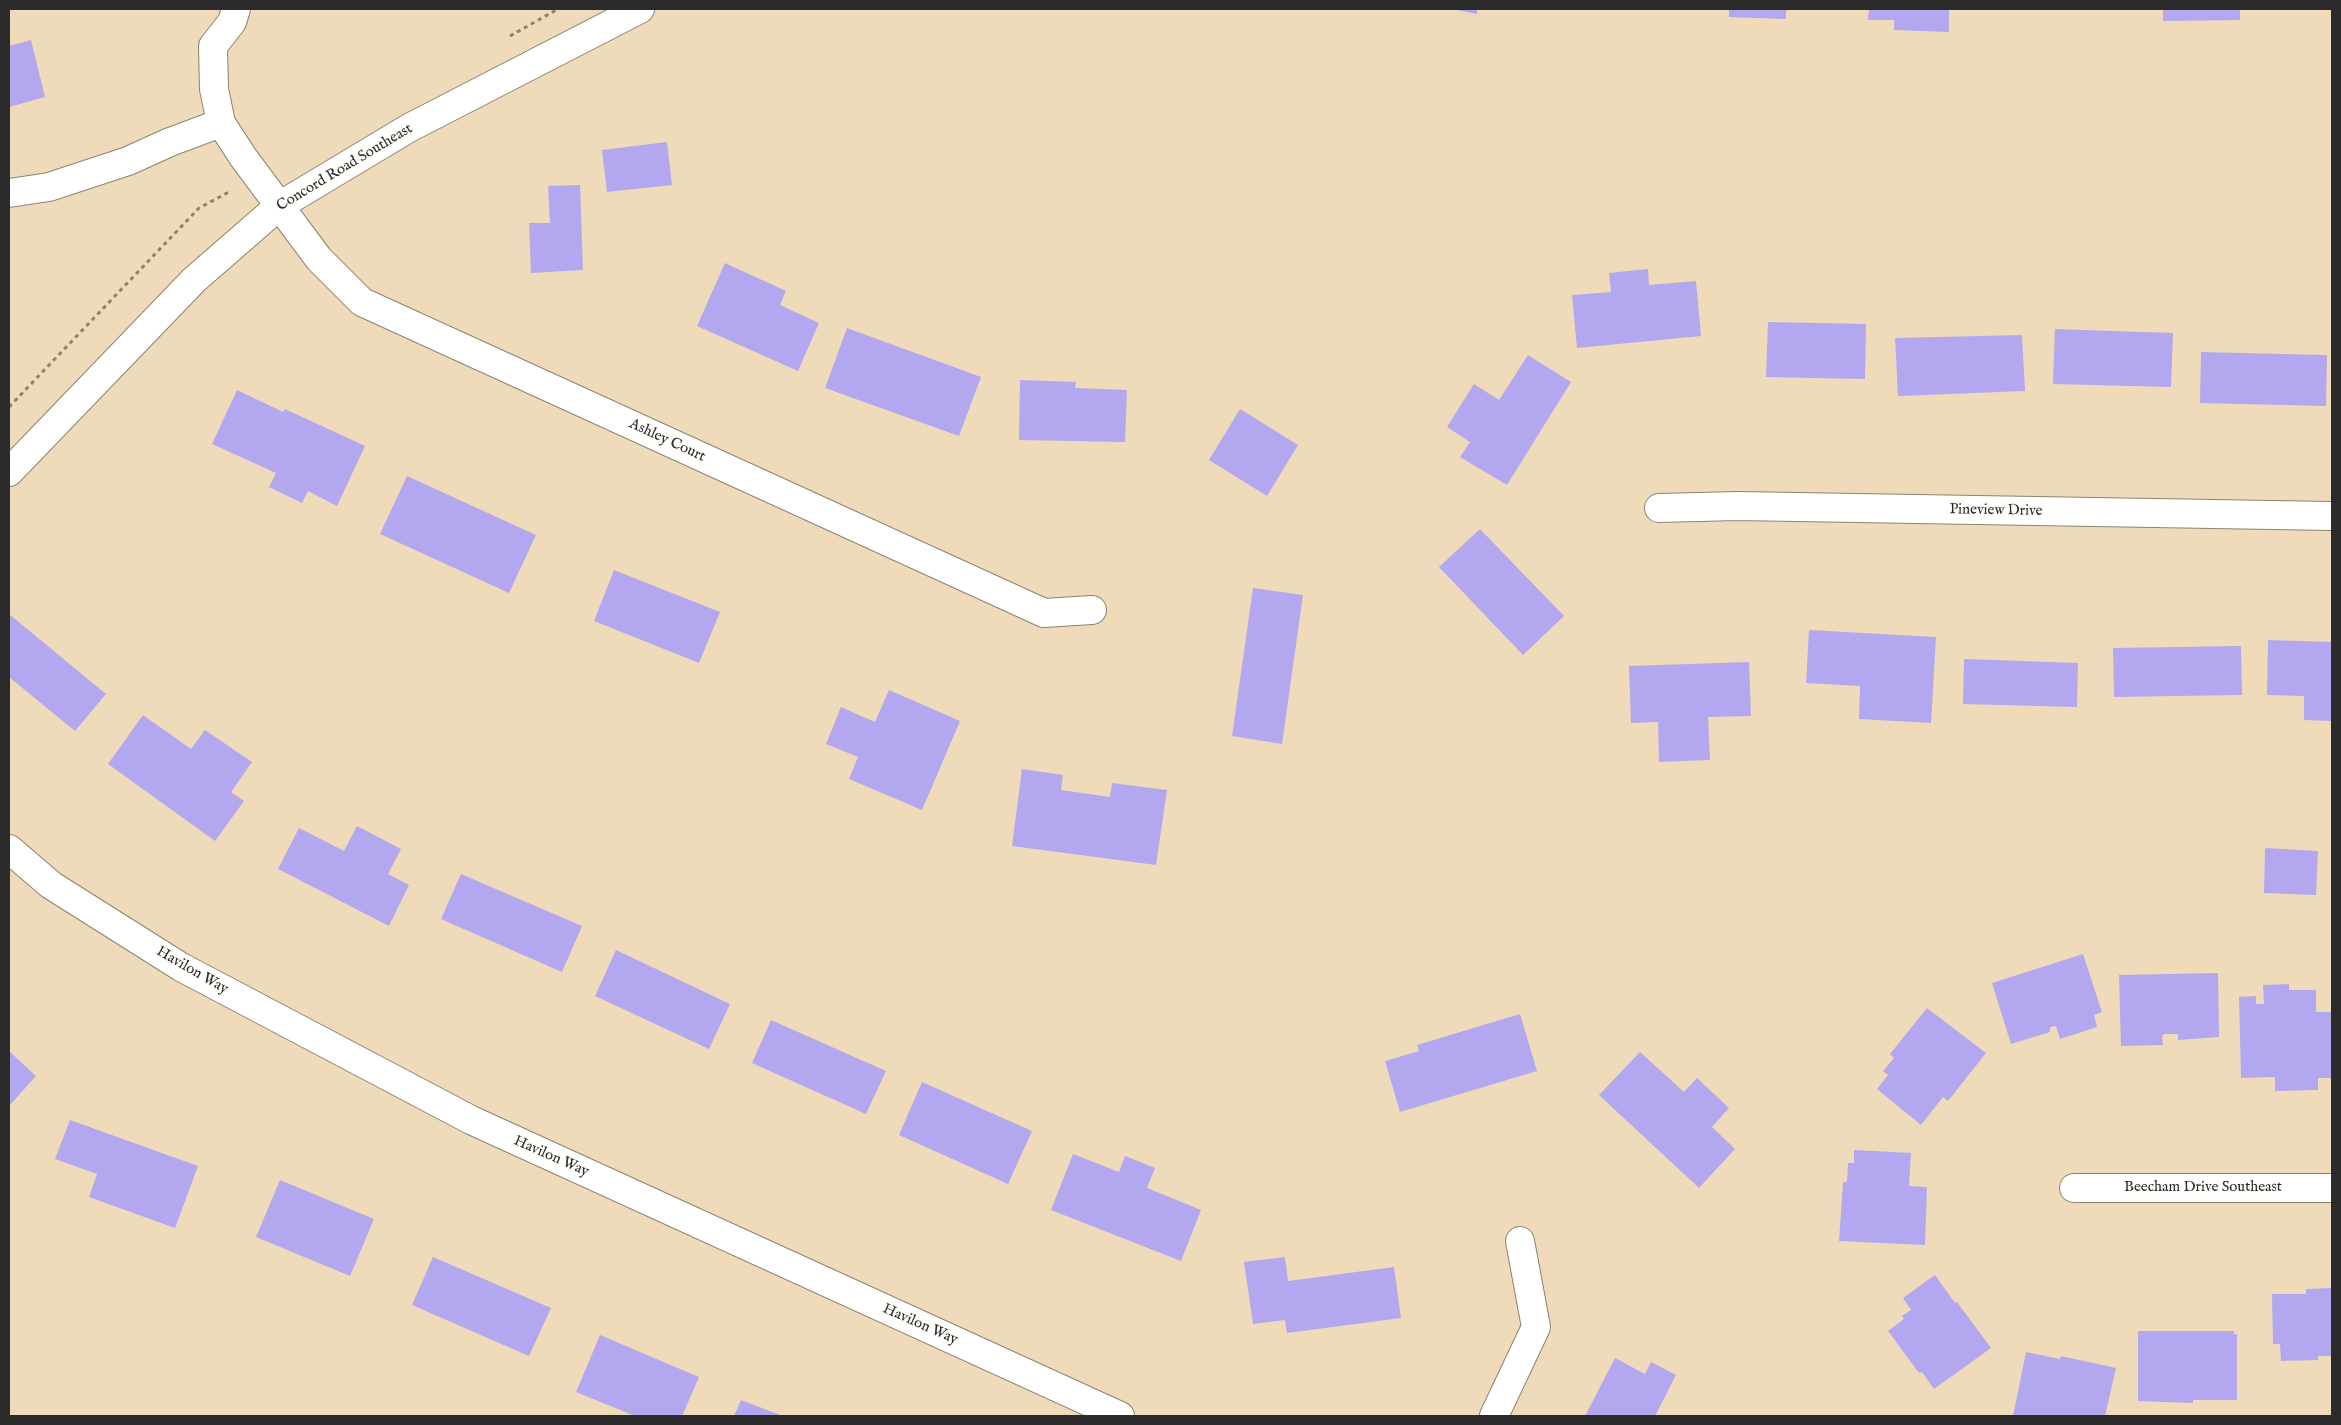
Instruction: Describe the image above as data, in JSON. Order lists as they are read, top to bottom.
{
  "streets": {
    "street": [
      "Concord Road Southeast",
      "Ashley Court",
      "Pineview Drive",
      "Havilon Way",
      "Beecham Drive Southeast"
    ]
  },
  "crossings": [
    ["Concord Road Southeast", "Ashley Court"]
  ]
}
